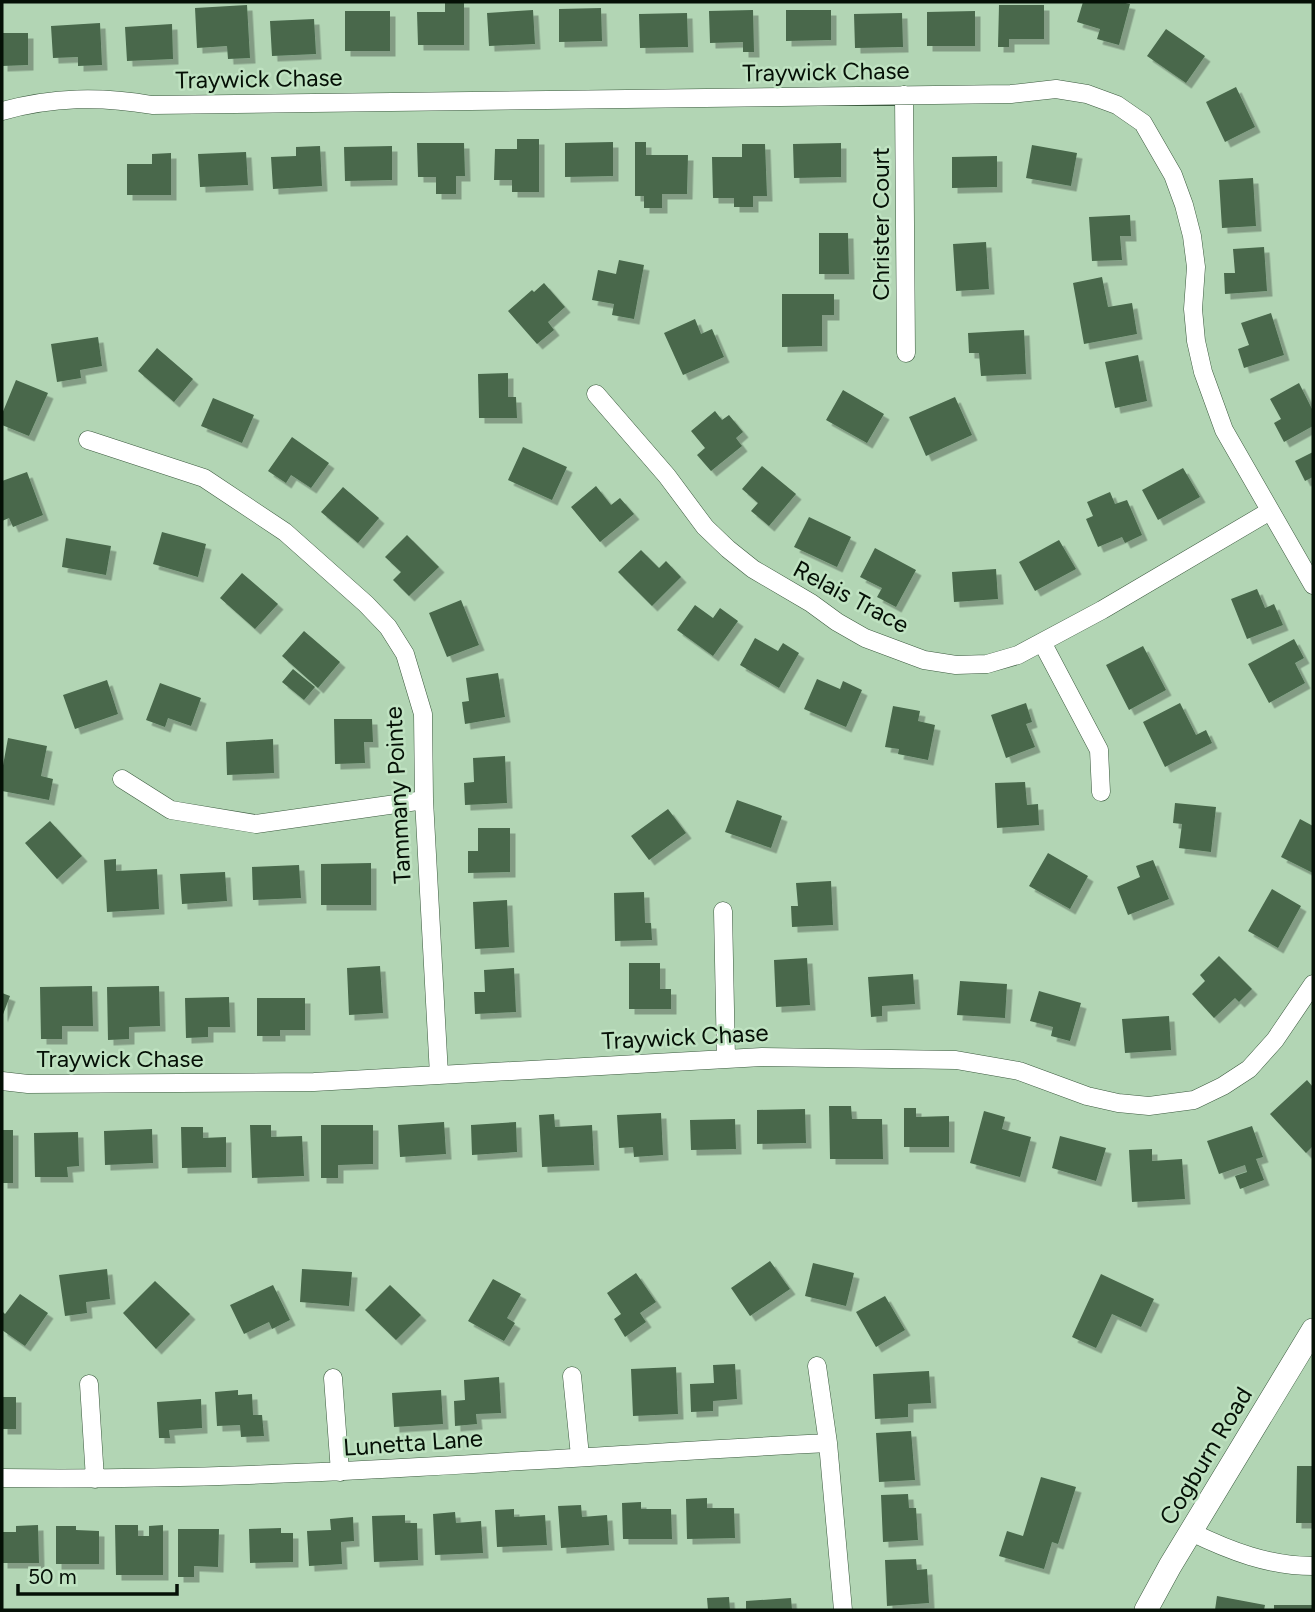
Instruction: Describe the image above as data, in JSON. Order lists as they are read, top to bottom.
{
  "streets": {
    "street": [
      "Traywick Chase",
      "Christer Court",
      "Relais Trace",
      "Tammany Pointe",
      "Lunetta Lane",
      "Cogburn Road"
    ]
  },
  "crossings": [
    ["Traywick Chase", "Christer Court"],
    ["Traywick Chase", "Relais Trace"],
    ["Traywick Chase", "Tammany Pointe"]
  ],
  "scale_bar": "50 m"
}
